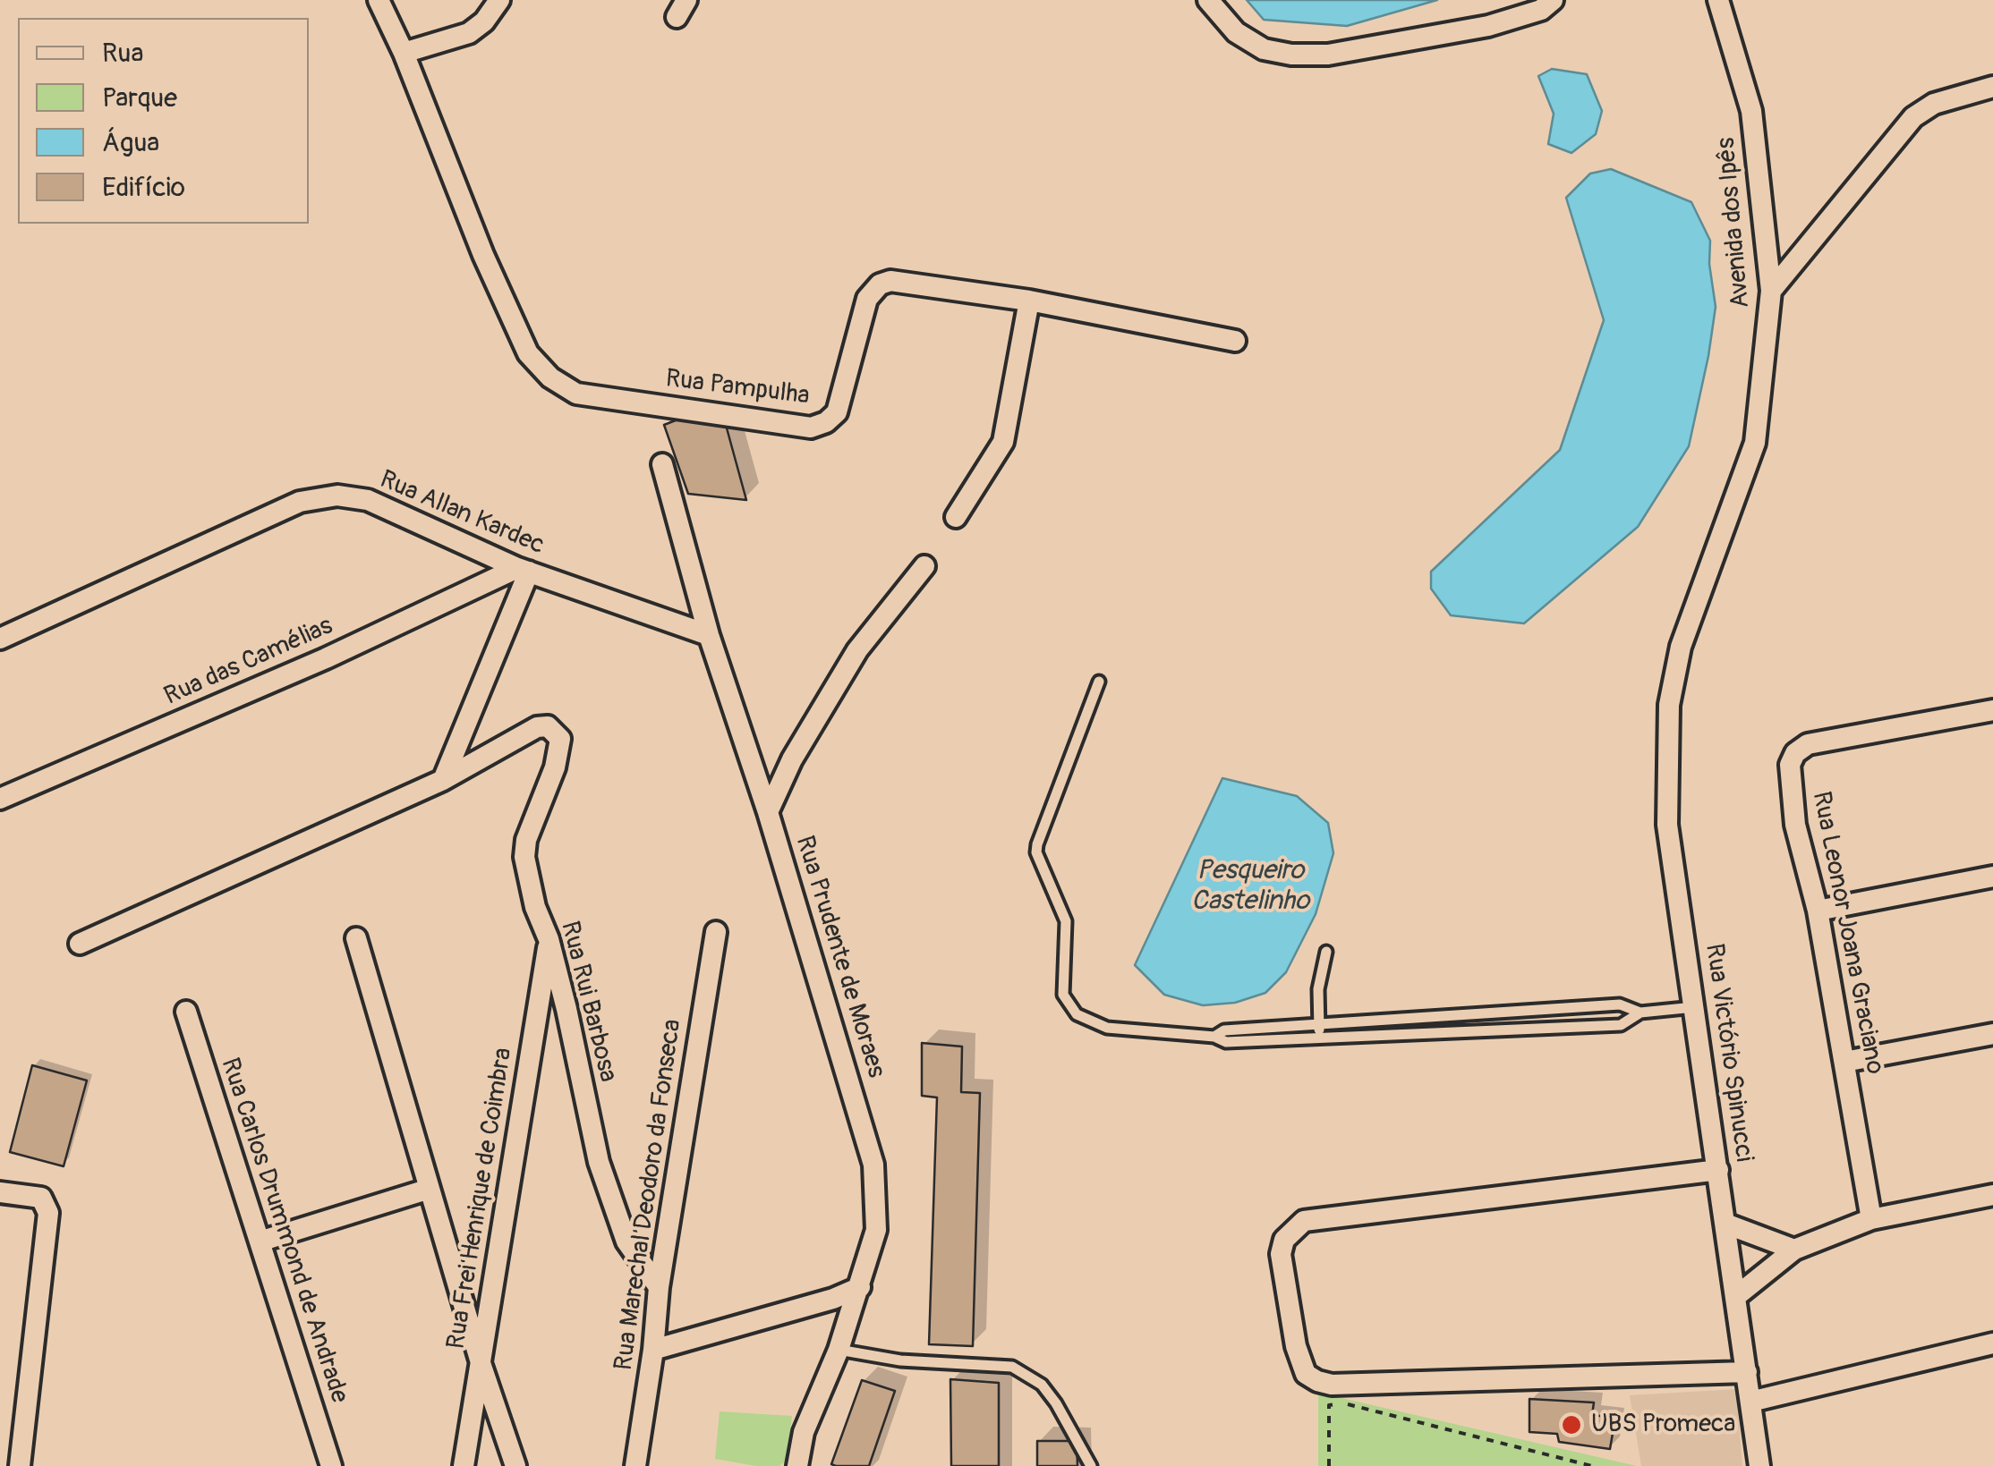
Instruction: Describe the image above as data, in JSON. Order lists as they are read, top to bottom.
{
  "streets": {
    "street": [
      "Avenida dos Ipês",
      "Rua Pampulha",
      "Rua Allan Kardec",
      "Rua das Camélias",
      "Rua Leonor Joana Graciano",
      "Rua Prudente de Moraes",
      "Rua Rui Barbosa",
      "Rua Victório Spinucci",
      "Rua Marechal Deodoro da Fonseca",
      "Rua Frei Henrique de Coimbra",
      "Rua Carlos Drummond de Andrade"
    ]
  },
  "crossings": [
    ["Avenida dos Ipês", "Rua Victório Spinucci"],
    ["Rua Allan Kardec", "Rua das Camélias"],
    ["Rua Allan Kardec", "Rua Prudente de Moraes"],
    ["Rua Rui Barbosa", "Rua Marechal Deodoro da Fonseca"],
    ["Rua Rui Barbosa", "Rua Frei Henrique de Coimbra"]
  ],
  "water": ["Pesqueiro Castelinho"],
  "places": ["UBS Promeca"],
  "legend": [
    "Rua",
    "Parque",
    "Água",
    "Edifício"
  ]
}
